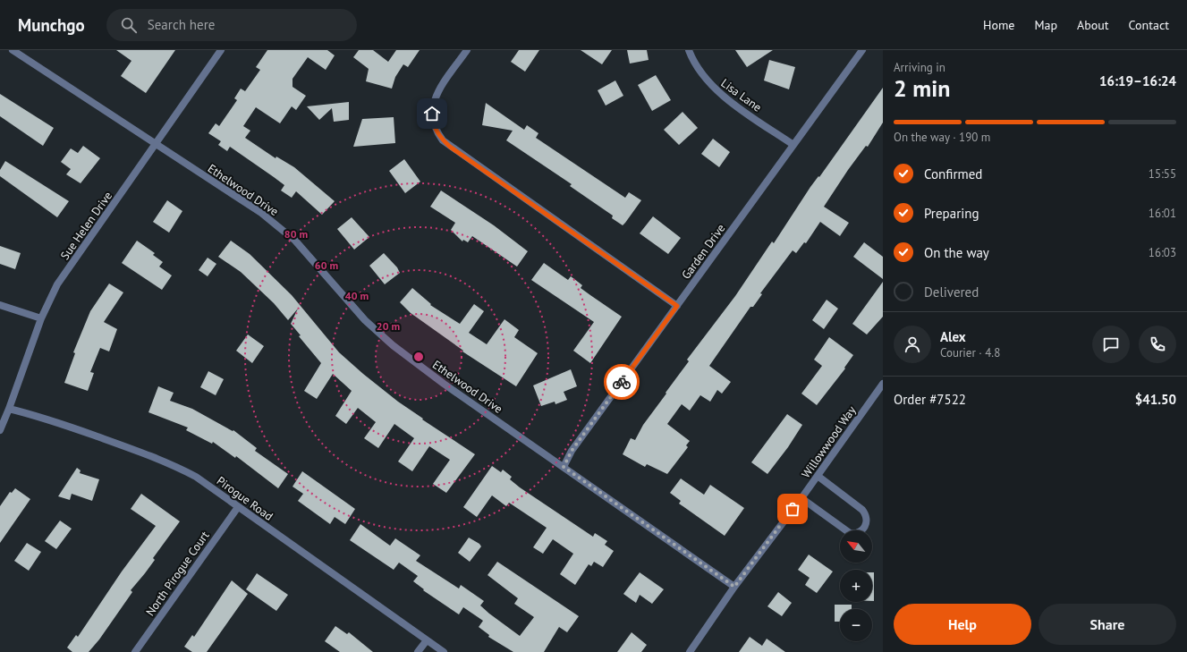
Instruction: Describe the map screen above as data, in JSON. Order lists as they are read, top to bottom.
{
  "streets": {
    "street": [
      "Lisa Lane",
      "Ethelwood Drive",
      "Sue Helen Drive",
      "Garden Drive",
      "Willowwood Way",
      "Pirogue Road",
      "North Pirogue Court"
    ]
  },
  "crossings": [
    ["Lisa Lane", "Garden Drive"],
    ["Ethelwood Drive", "Sue Helen Drive"],
    ["Ethelwood Drive", "Garden Drive"],
    ["Ethelwood Drive", "Willowwood Way"],
    ["Sue Helen Drive", "Pirogue Road"],
    ["Pirogue Road", "North Pirogue Court"]
  ],
  "north": "top left",
  "page": {
    "header": "Munchgo",
    "search": "Search here",
    "nav": [
      "Home",
      "Map",
      "About",
      "Contact"
    ],
    "heading": ["2 min", "Arriving in", "16:19–16:24"],
    "panel": [
      "Alex",
      "Courier · 4.8",
      "Order #7522",
      "$41.50"
    ],
    "bar": "On the way · 190 m",
    "list": [
      ["Confirmed", "15:55"],
      ["Preparing", "16:01"],
      ["On the way", "16:03"],
      "Delivered"
    ],
    "map_buttons": ["+", "−"],
    "buttons": ["Help", "Share"]
  },
  "rings": [
    "80 m",
    "60 m",
    "40 m",
    "20 m"
  ]
}
